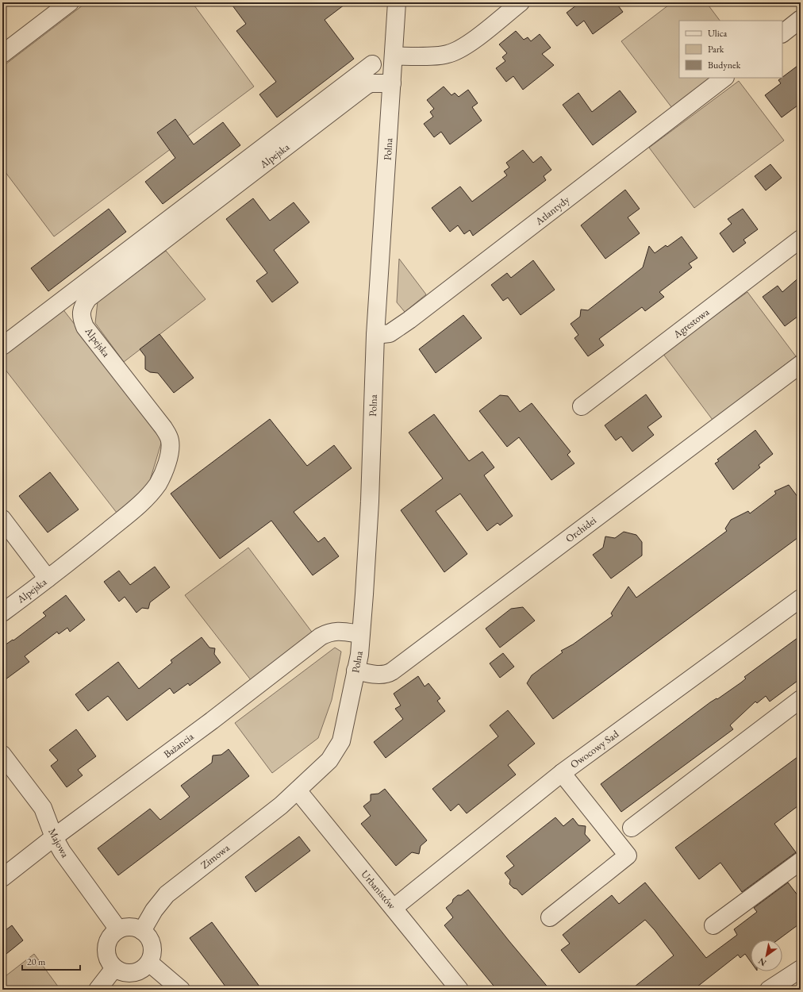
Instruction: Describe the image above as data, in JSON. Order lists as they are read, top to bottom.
{
  "streets": {
    "street": [
      "Polna",
      "Alpejska",
      "Atlantydy",
      "Agrestowa",
      "Orchidei",
      "Bażancia",
      "Owocowy Sad",
      "Majowa",
      "Zimowa",
      "Urbanistów"
    ]
  },
  "crossings": [
    ["Polna", "Alpejska"],
    ["Polna", "Atlantydy"],
    ["Polna", "Orchidei"],
    ["Polna", "Bażancia"],
    ["Polna", "Zimowa"],
    ["Polna", "Urbanistów"],
    ["Bażancia", "Majowa"],
    ["Owocowy Sad", "Urbanistów"],
    ["Majowa", "Zimowa"],
    ["Zimowa", "Urbanistów"]
  ],
  "legend": ["Ulica", "Park", "Budynek"],
  "scale_bar": "20 m",
  "north": "bottom left"
}
